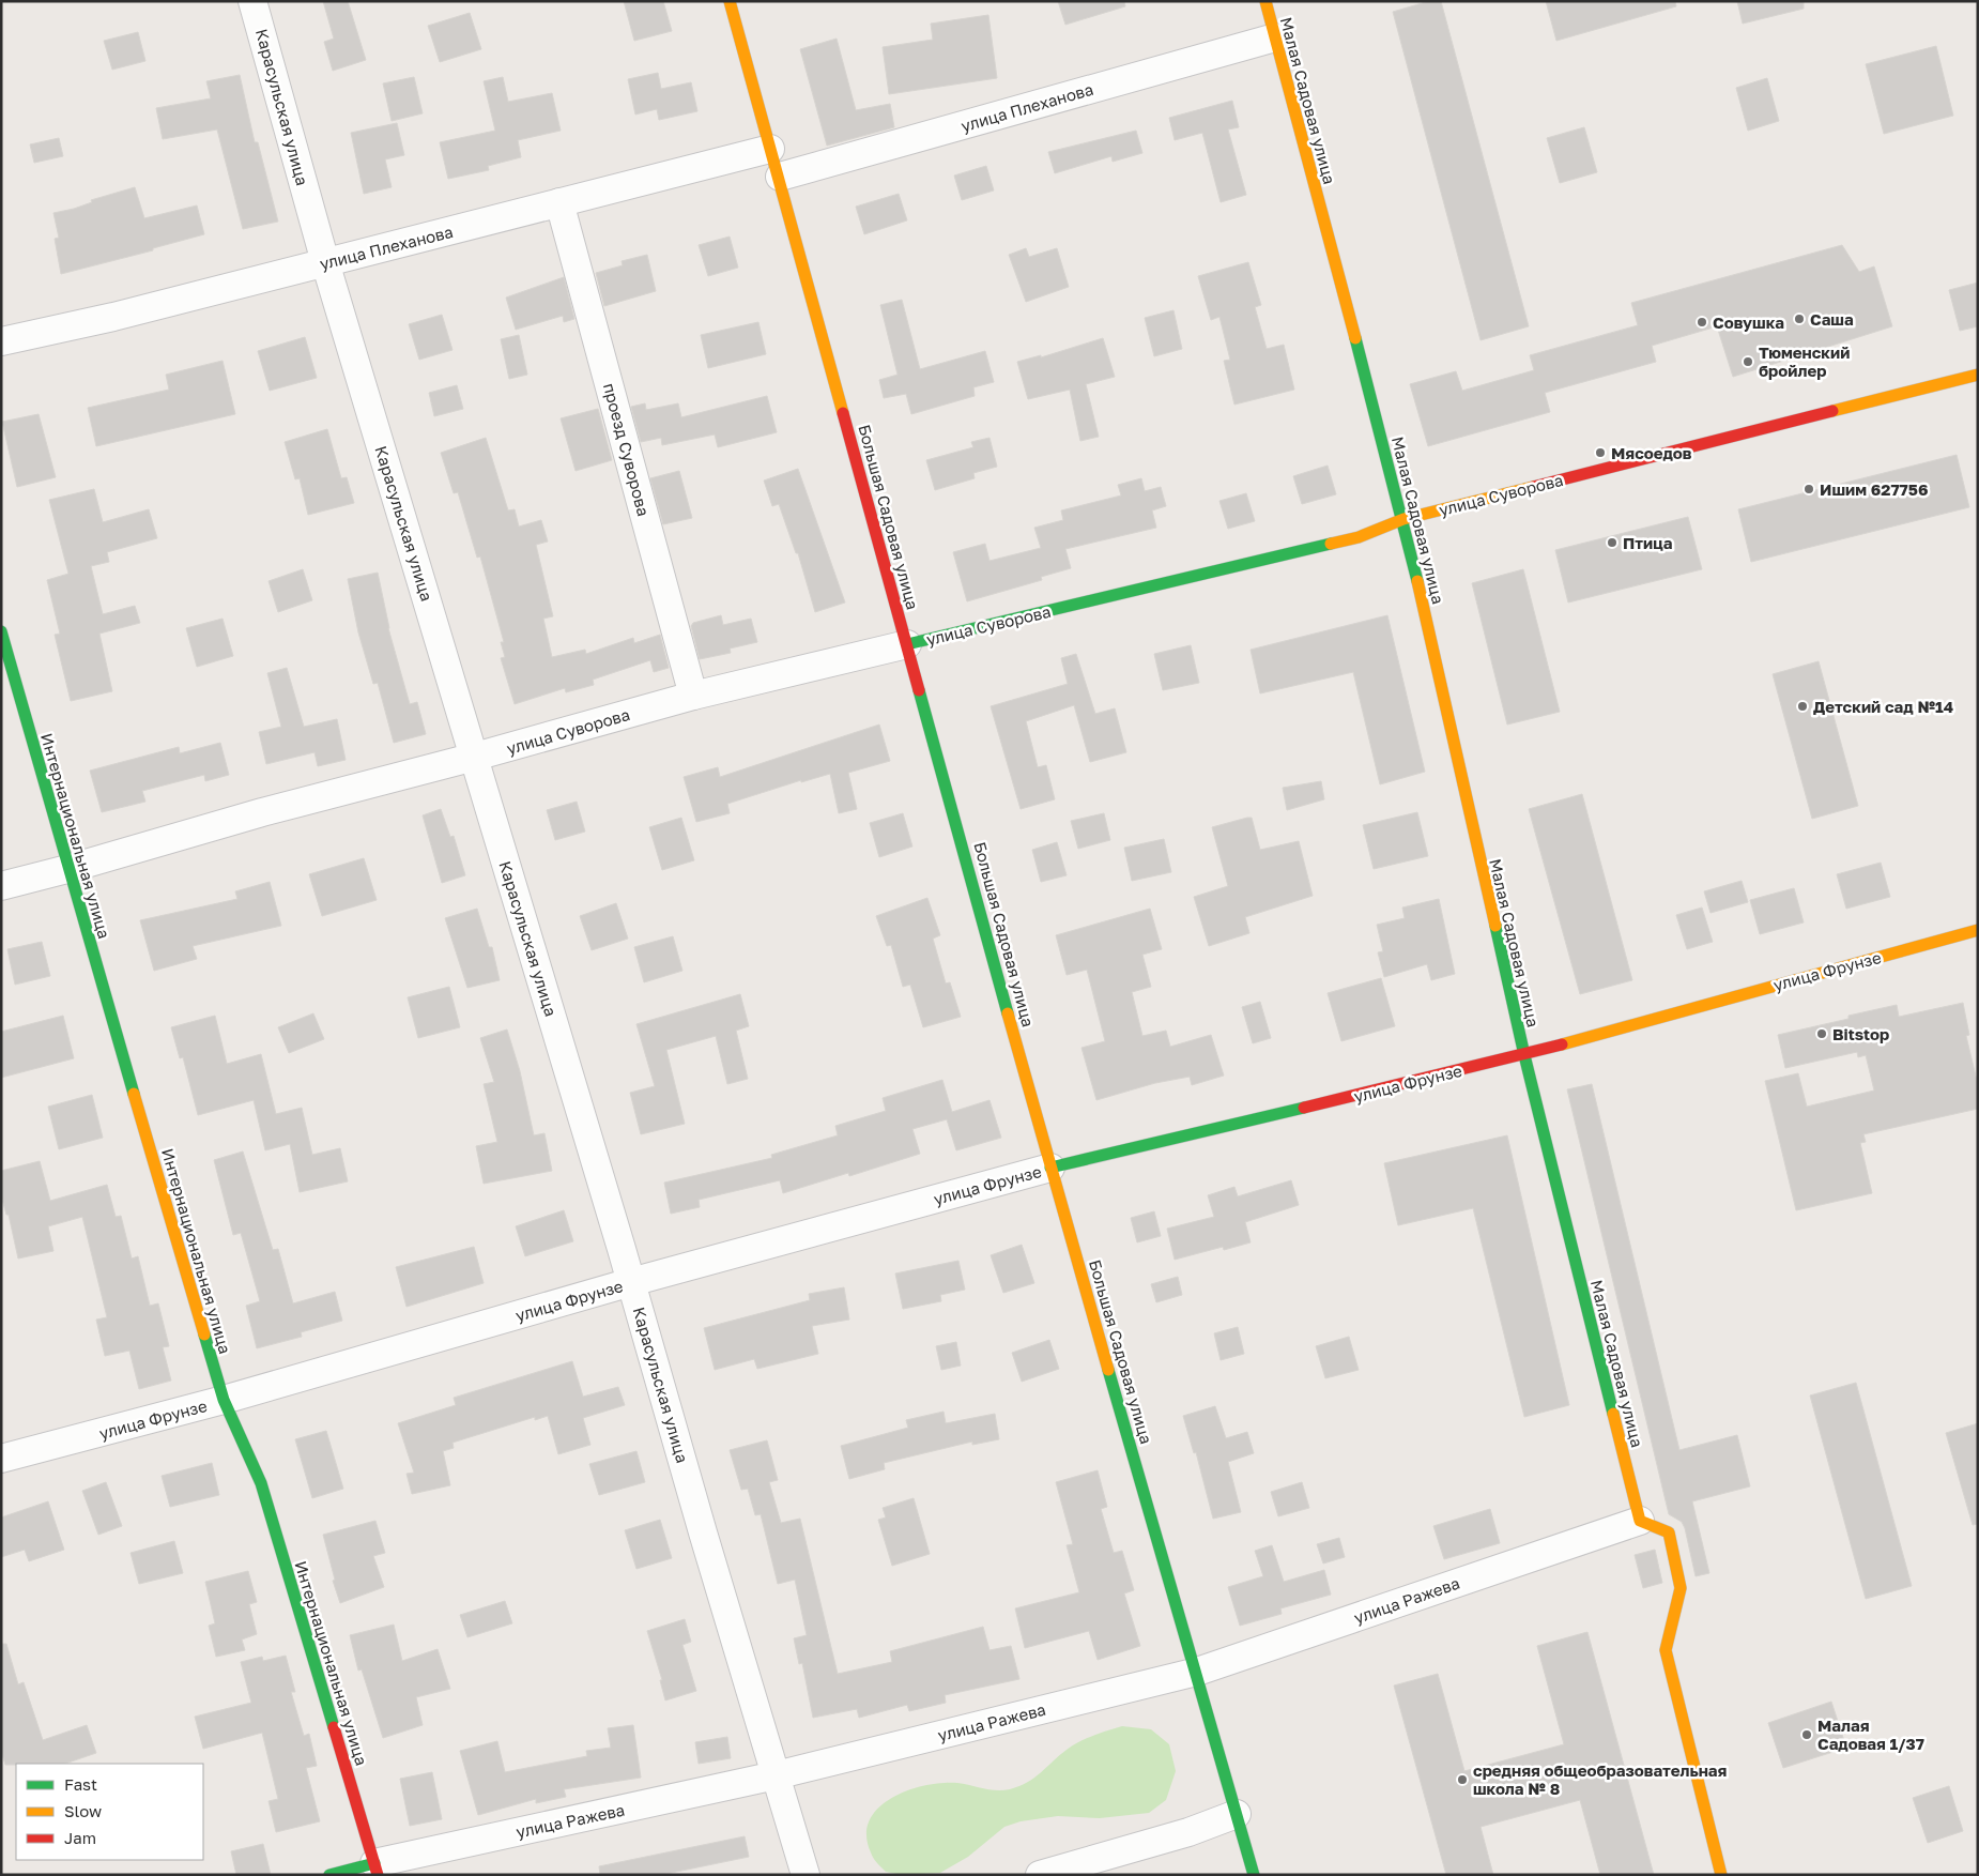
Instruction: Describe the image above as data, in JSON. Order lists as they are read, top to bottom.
{
  "streets": {
    "street": [
      "Малая Садовая улица",
      "Карасульская улица",
      "улица Плеханова",
      "проезд Суворова",
      "улица Суворова",
      "Большая Садовая улица",
      "Интернациональная улица",
      "улица Фрунзе",
      "улица Ражева"
    ]
  },
  "crossings": [
    ["Малая Садовая улица", "улица Плеханова"],
    ["Малая Садовая улица", "улица Суворова"],
    ["Малая Садовая улица", "улица Фрунзе"],
    ["Малая Садовая улица", "улица Ражева"],
    ["Карасульская улица", "улица Плеханова"],
    ["Карасульская улица", "улица Суворова"],
    ["Карасульская улица", "улица Фрунзе"],
    ["Карасульская улица", "улица Ражева"],
    ["улица Плеханова", "проезд Суворова"],
    ["улица Плеханова", "Большая Садовая улица"],
    ["проезд Суворова", "улица Суворова"],
    ["улица Суворова", "Большая Садовая улица"],
    ["улица Суворова", "Интернациональная улица"],
    ["Большая Садовая улица", "улица Фрунзе"],
    ["Большая Садовая улица", "улица Ражева"],
    ["Интернациональная улица", "улица Фрунзе"],
    ["Интернациональная улица", "улица Ражева"]
  ],
  "places": [
    "Саша",
    "Совушка",
    "Тюменский бройлер",
    "Мясоедов",
    "Ишим 627756",
    "Птица",
    "Детский сад №14",
    "Bitstop",
    "Малая Садовая 1/37",
    "средняя общеобразовательная школа № 8"
  ],
  "legend": ["Fast", "Slow", "Jam"]
}
